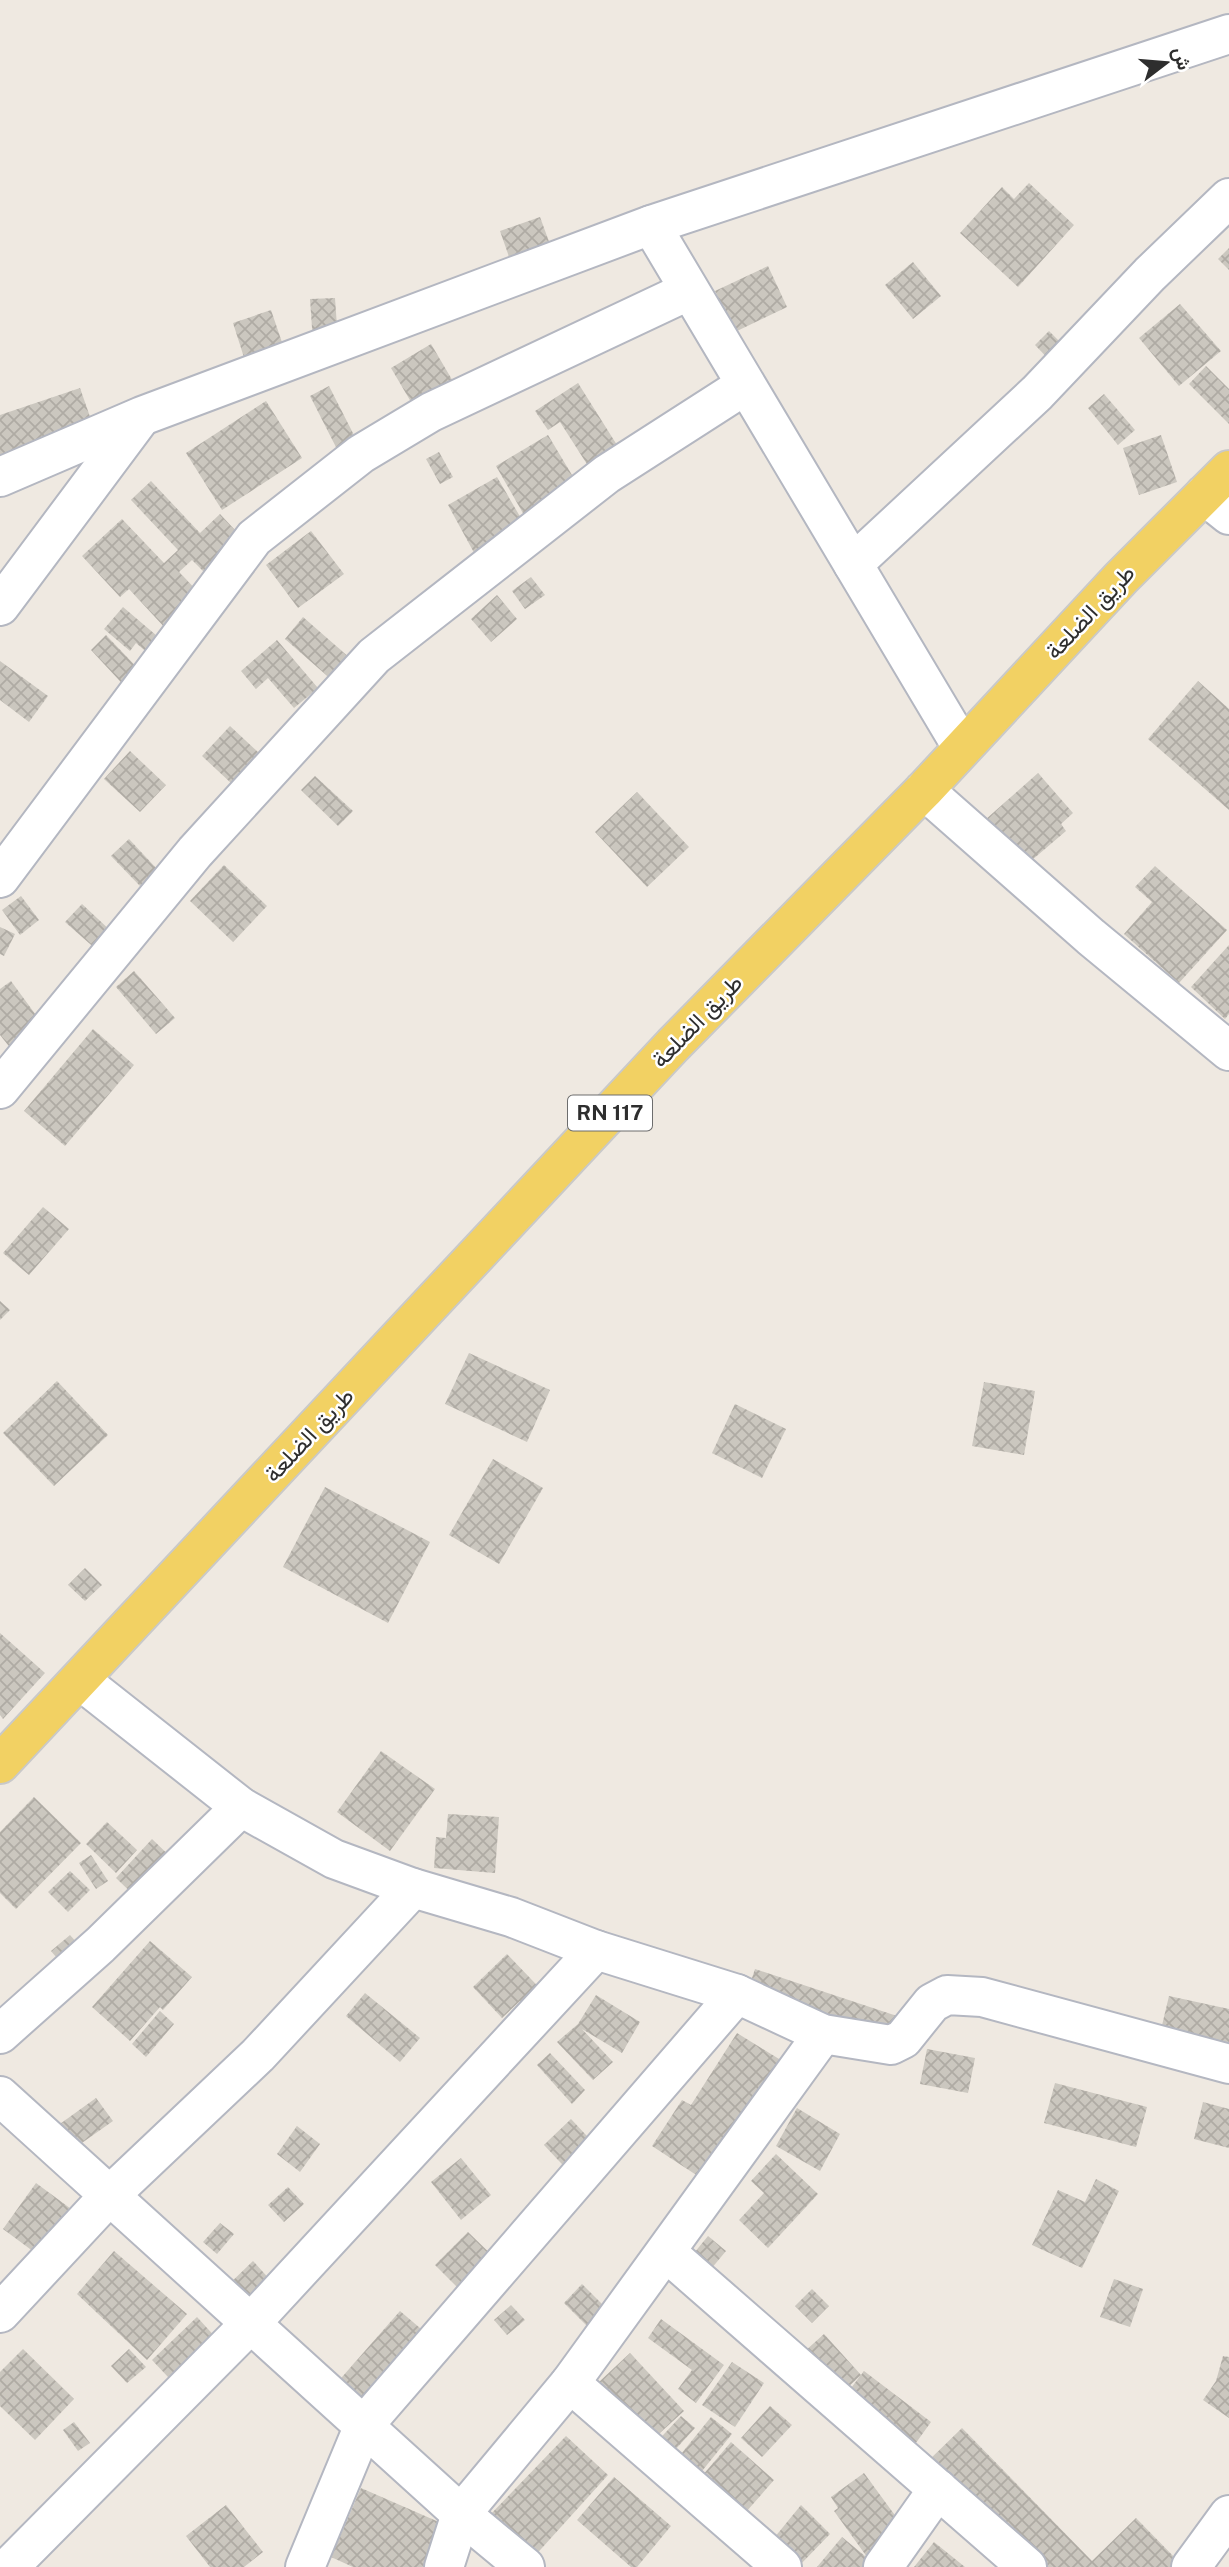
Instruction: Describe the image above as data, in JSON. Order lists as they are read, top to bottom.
{
  "streets": {
    "main road": ["طريق الضلعة", "RN 117"]
  },
  "north": "right"
}
